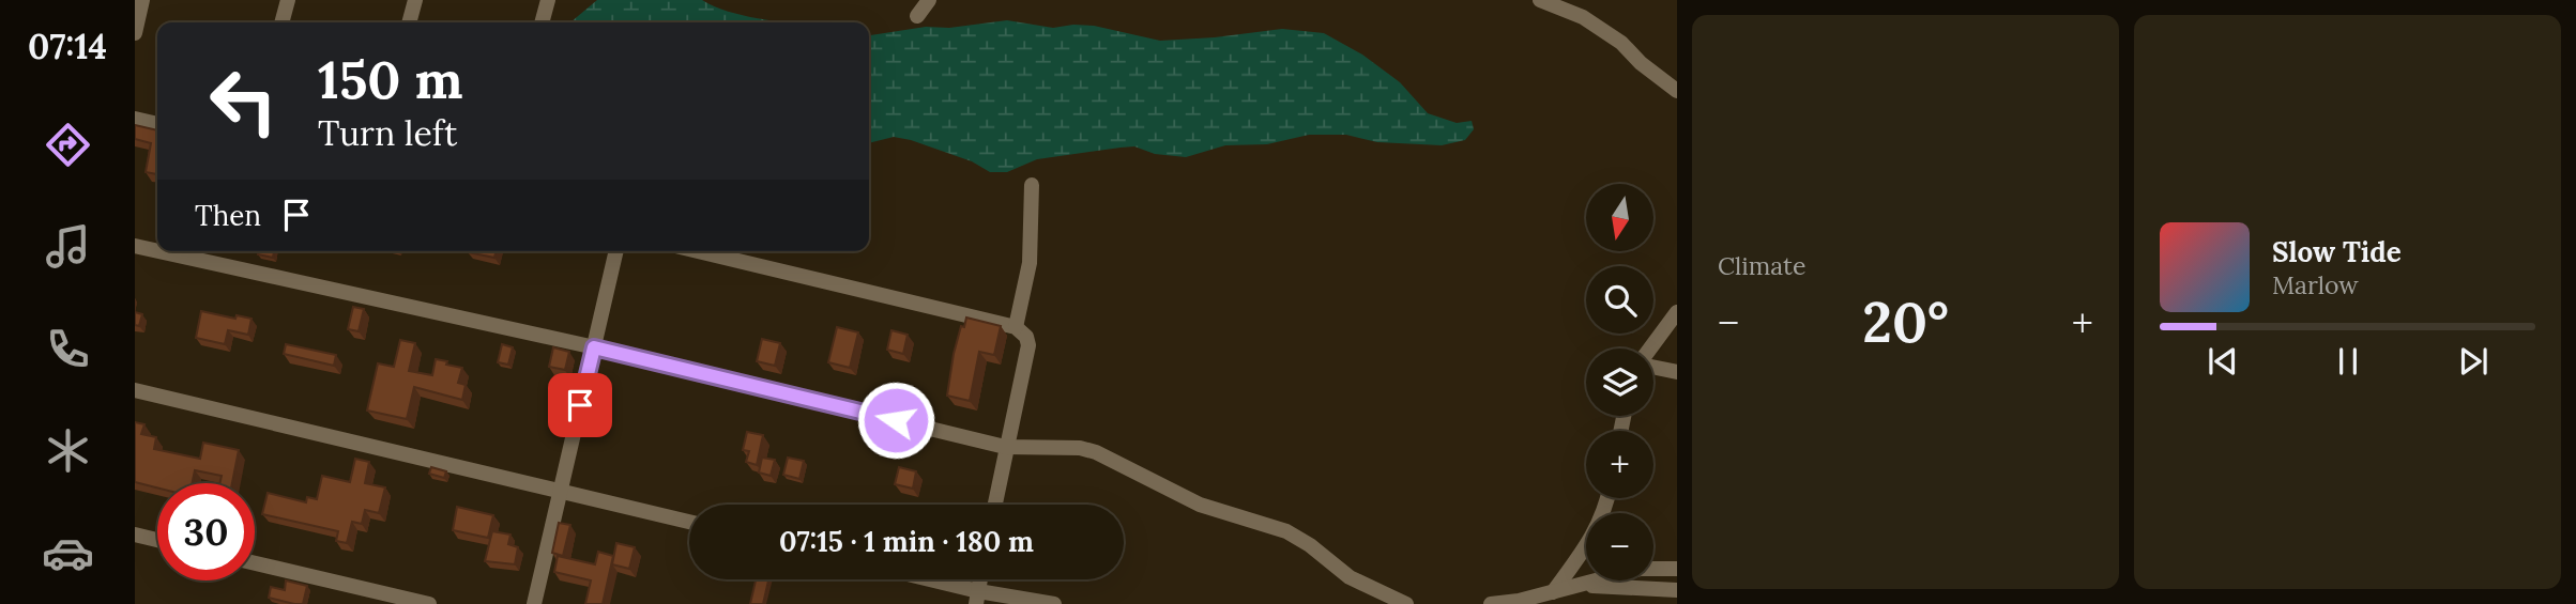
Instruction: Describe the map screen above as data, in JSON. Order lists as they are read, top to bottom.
{
  "north": "bottom",
  "page": {
    "tabs": "07:14",
    "tile": "Climate",
    "turn": ["150 m", "Turn left"],
    "then": "Then",
    "map_buttons": ["+", "−"],
    "song": ["Slow Tide", "Marlow"],
    "heat": ["−", "20°", "+"],
    "limit": "30",
    "trip": "07:15 · 1 min · 180 m"
  }
}
